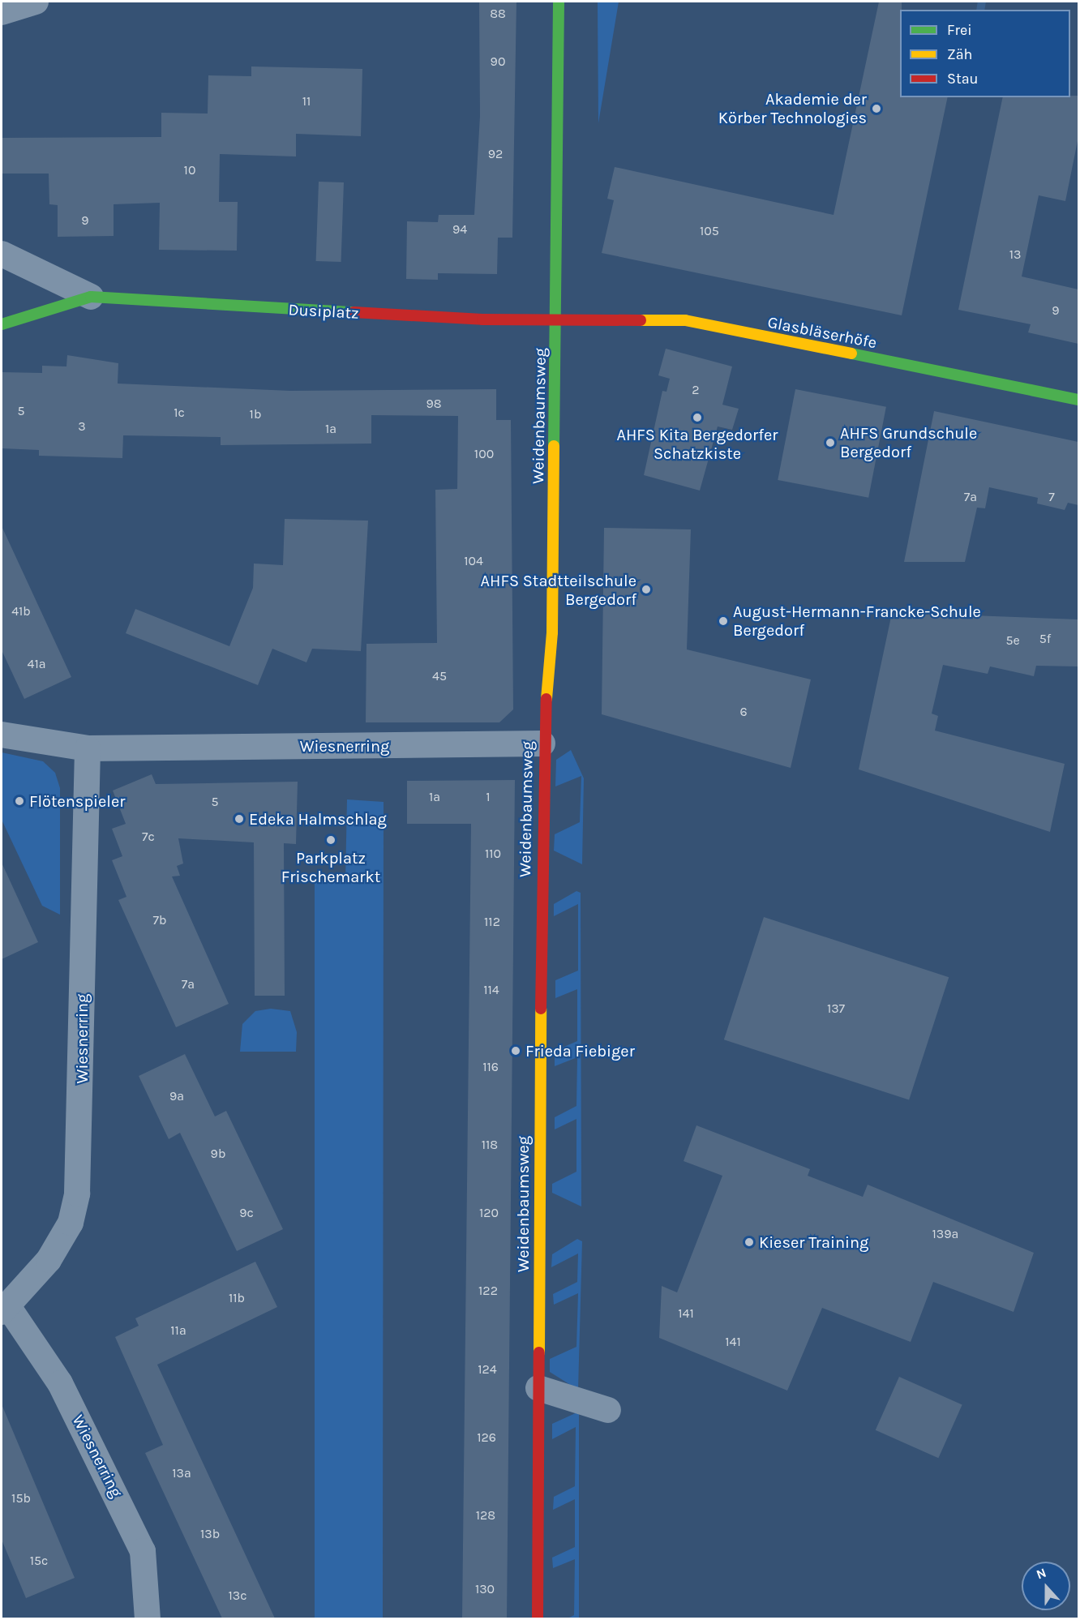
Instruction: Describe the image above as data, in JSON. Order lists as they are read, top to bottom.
{
  "streets": {
    "street": [
      "Dusiplatz",
      "Glasbläserhöfe",
      "Weidenbaumsweg",
      "Wiesnerring"
    ]
  },
  "crossings": [
    ["Dusiplatz", "Glasbläserhöfe"],
    ["Dusiplatz", "Weidenbaumsweg"],
    ["Glasbläserhöfe", "Weidenbaumsweg"],
    ["Weidenbaumsweg", "Wiesnerring"]
  ],
  "places": [
    "Akademie der Körber Technologies",
    "AHFS Kita Bergedorfer Schatzkiste",
    "AHFS Grundschule Bergedorf",
    "AHFS Stadtteilschule Bergedorf",
    "August-Hermann-Francke-Schule Bergedorf",
    "Flötenspieler",
    "Edeka Halmschlag",
    "Parkplatz Frischemarkt",
    "Frieda Fiebiger",
    "Kieser Training"
  ],
  "house_numbers": [
    "88",
    "90",
    "11",
    "92",
    "10",
    "9",
    "94",
    "105",
    "13",
    "9",
    "2",
    "98",
    "5",
    "1c",
    "1b",
    "3",
    "1a",
    "100",
    "7a",
    "7",
    "104",
    "41b",
    "5f",
    "5e",
    "41a",
    "45",
    "6",
    "1a",
    "1",
    "5",
    "7c",
    "110",
    "7b",
    "112",
    "7a",
    "114",
    "137",
    "116",
    "9a",
    "118",
    "9b",
    "9c",
    "120",
    "139a",
    "122",
    "11b",
    "141",
    "11a",
    "141",
    "124",
    "126",
    "13a",
    "15b",
    "128",
    "13b",
    "15c",
    "130",
    "13c"
  ],
  "legend": ["Frei", "Zäh", "Stau"],
  "north": "top"
}
